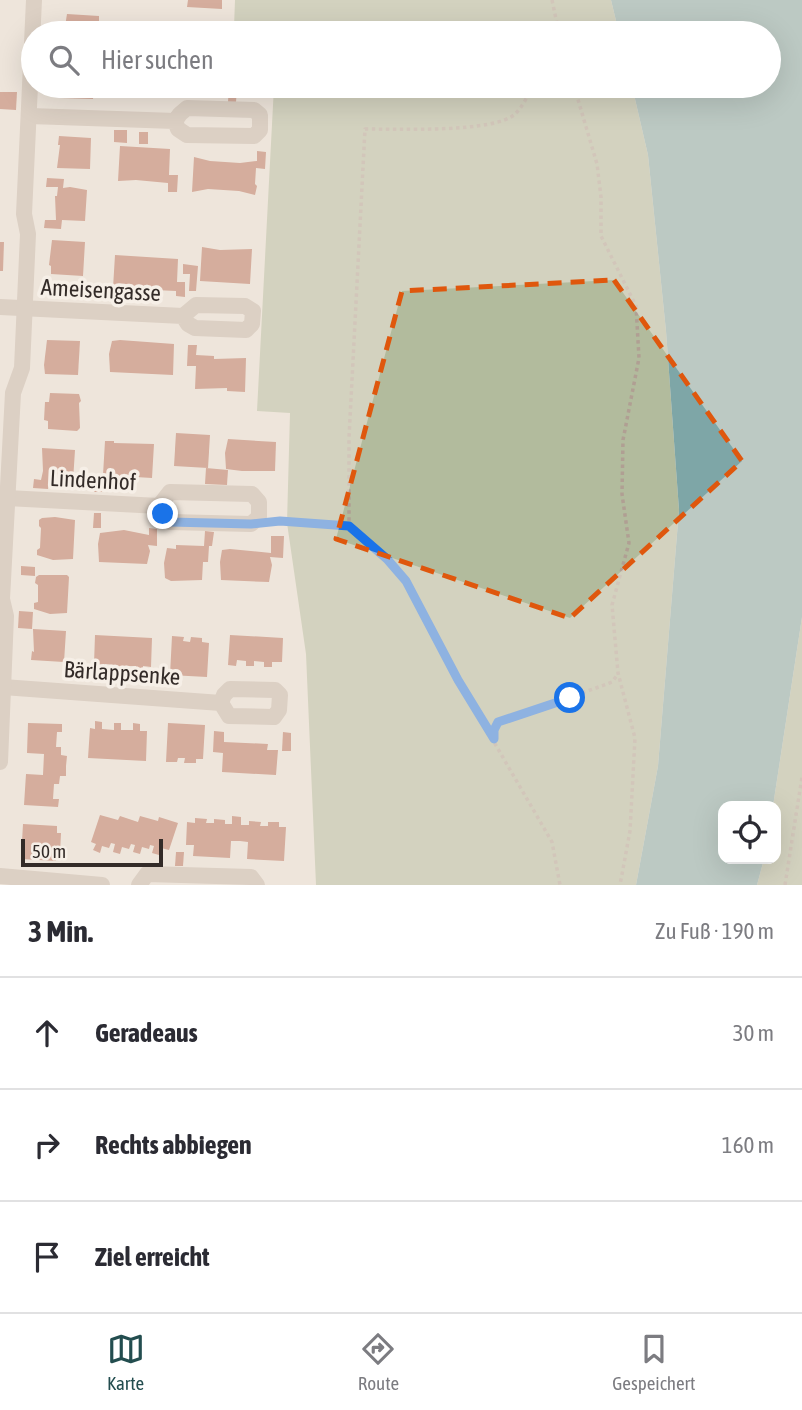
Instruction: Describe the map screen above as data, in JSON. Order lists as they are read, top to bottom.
{
  "streets": {
    "street": ["Ameisengasse", "Lindenhof", "Bärlappsenke"]
  },
  "scale_bar": "50 m",
  "page": {
    "search": "Hier suchen",
    "scale": "50 m",
    "heading": ["3 Min.", "Zu Fuß · 190 m"],
    "list": [
      ["Geradeaus", "30 m"],
      ["Rechts abbiegen", "160 m"],
      "Ziel erreicht"
    ],
    "nav": ["Karte", "Route", "Gespeichert"]
  }
}
